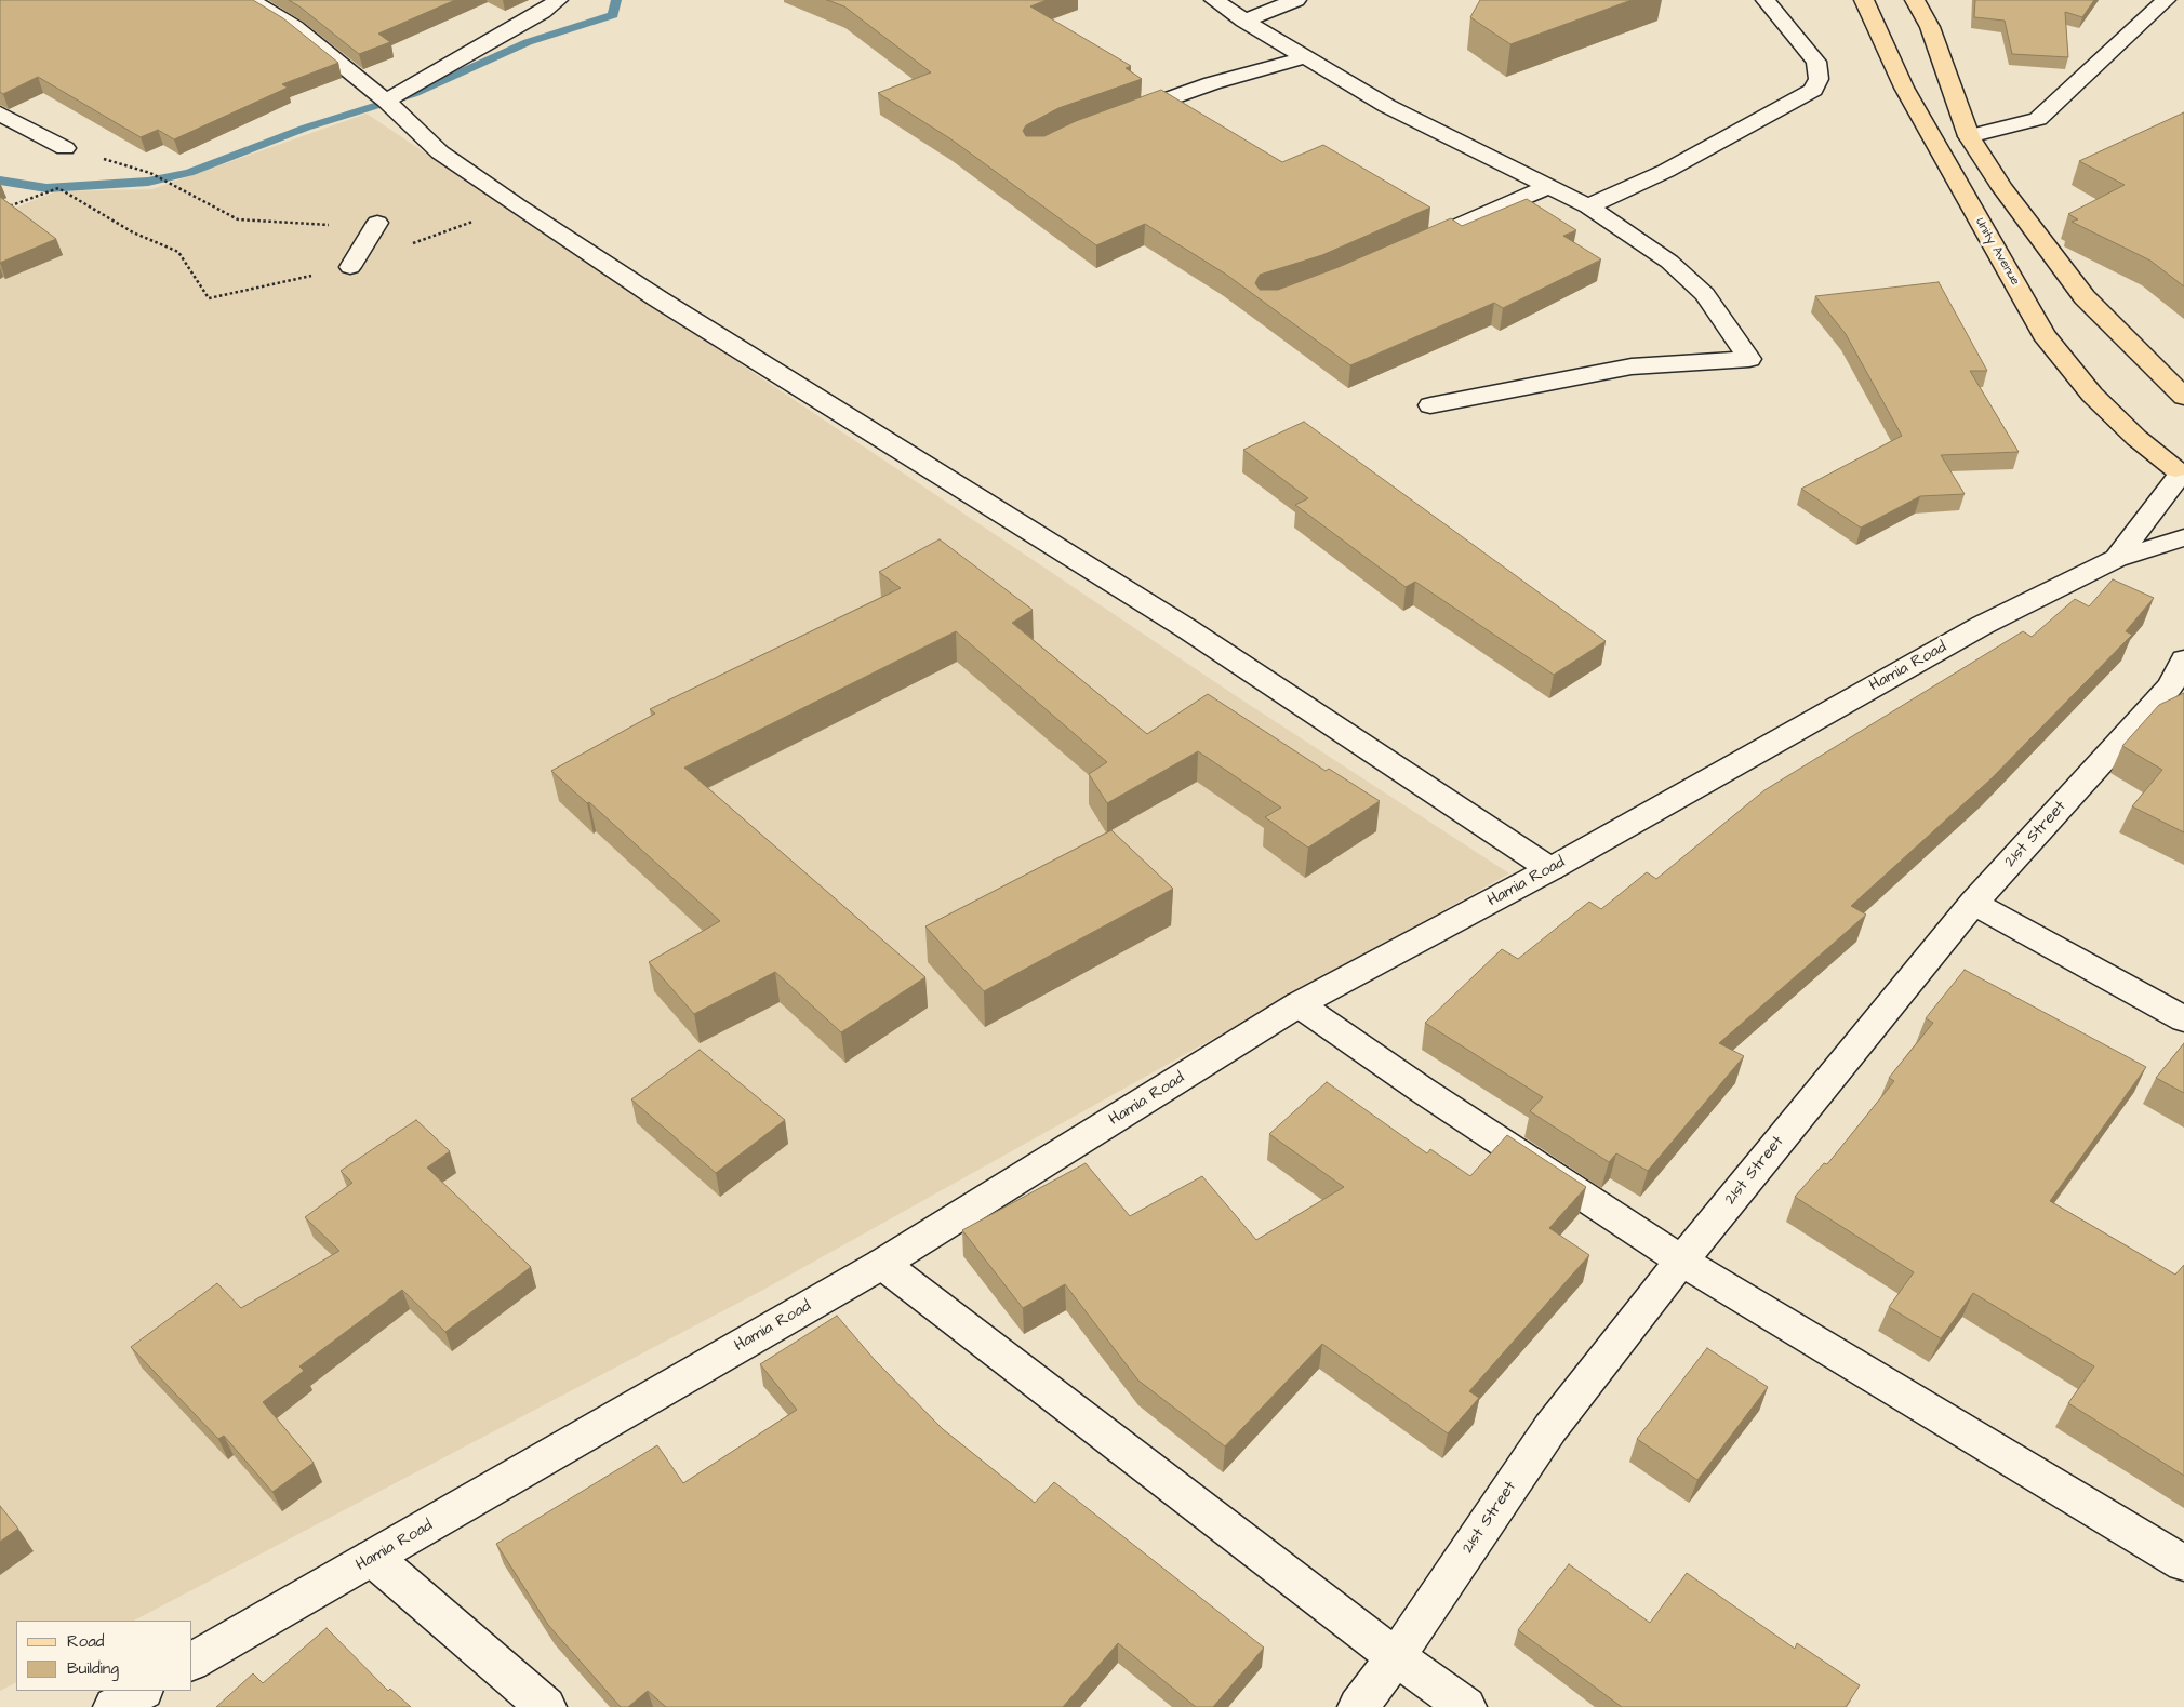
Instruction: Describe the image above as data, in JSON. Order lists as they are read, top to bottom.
{
  "streets": {
    "main road": ["Unity Avenue"],
    "street": ["Hamia Road", "21st Street"]
  },
  "legend": ["Road", "Building"]
}
